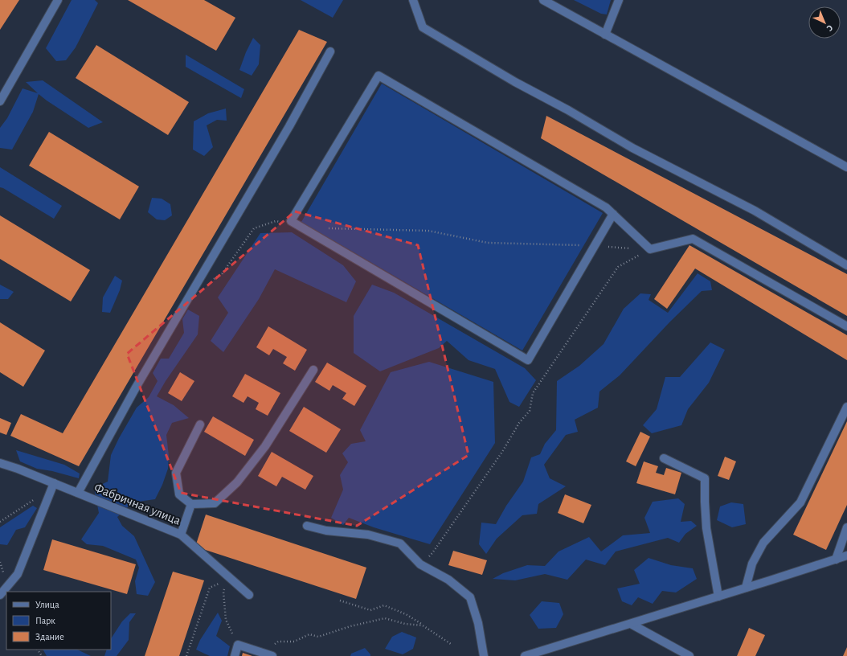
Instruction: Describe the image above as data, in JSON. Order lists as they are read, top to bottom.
{
  "streets": {
    "street": ["Фабричная улица"]
  },
  "legend": ["Улица", "Парк", "Здание"],
  "north": "bottom right"
}
